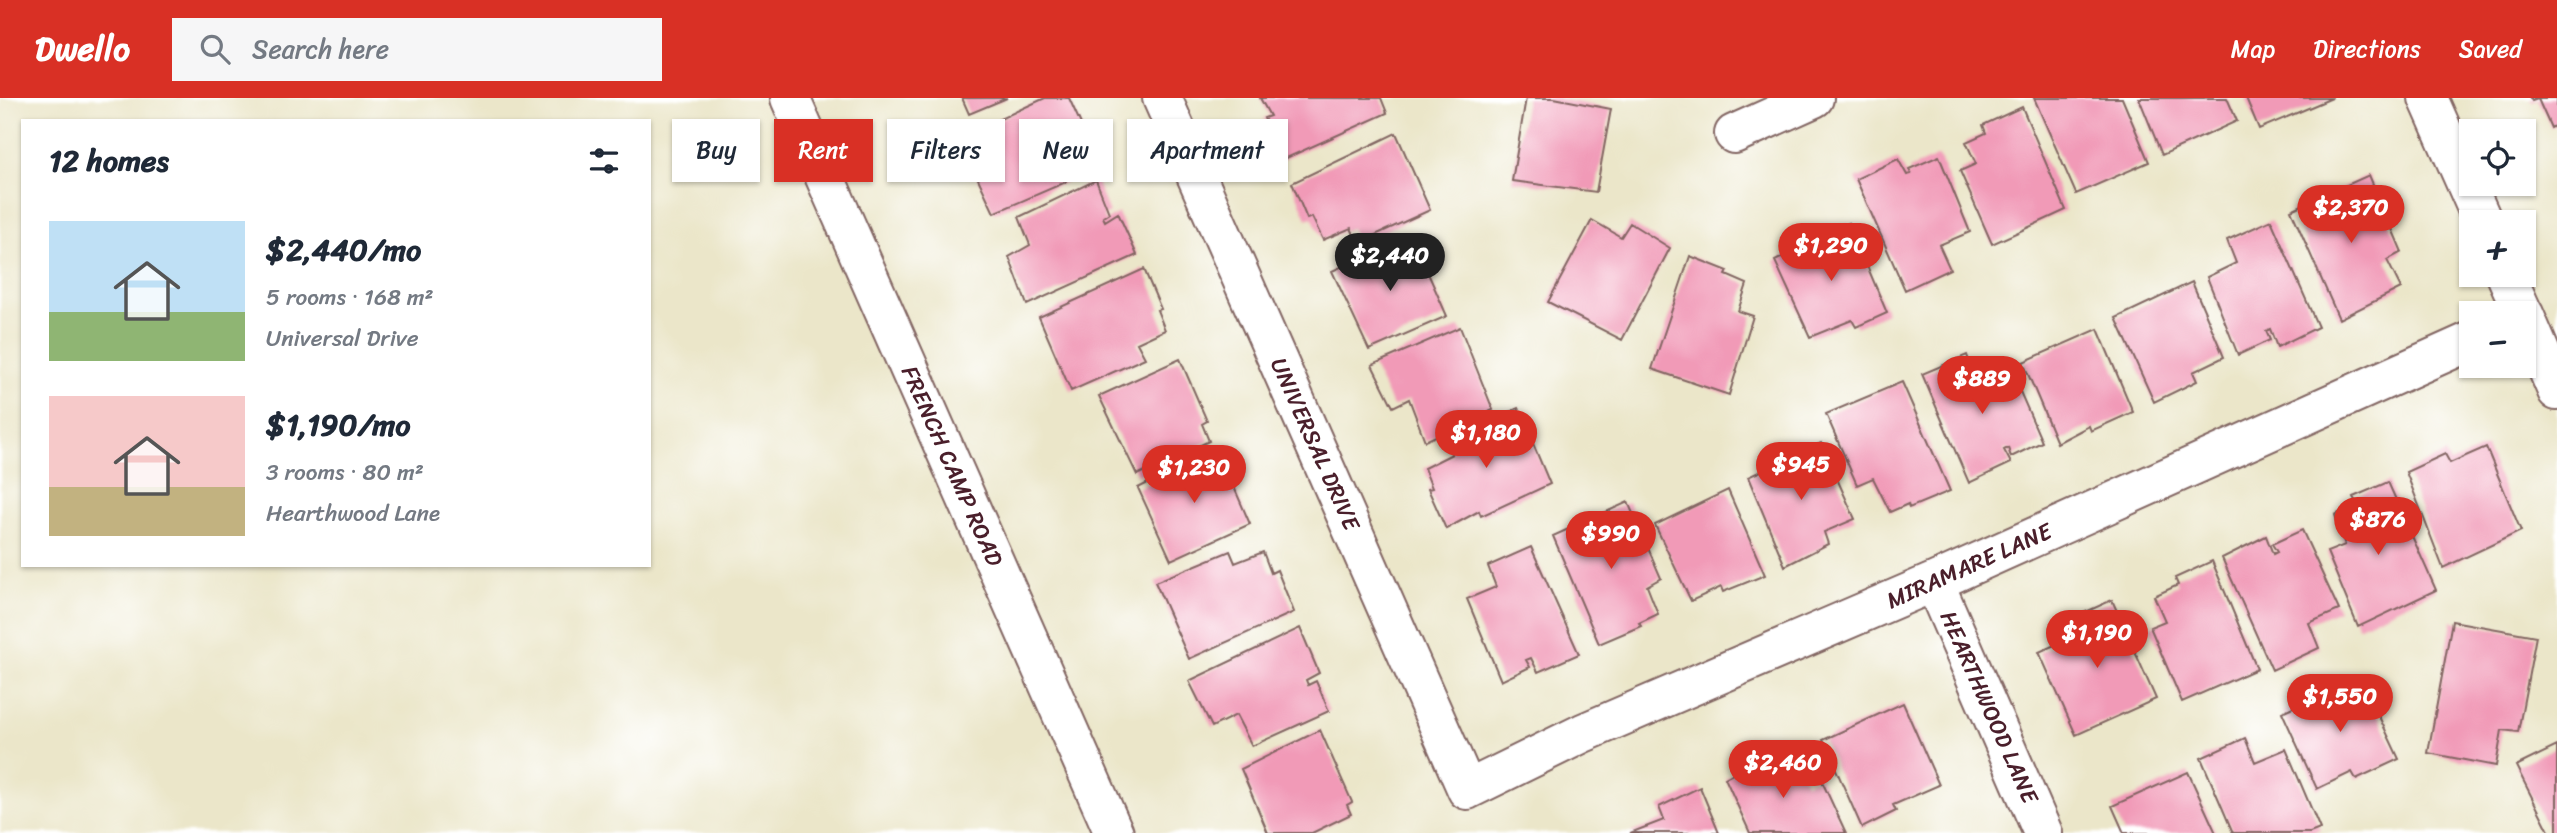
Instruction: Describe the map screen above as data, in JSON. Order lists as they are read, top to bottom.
{
  "streets": {
    "street": [
      "UNIVERSAL DRIVE",
      "FRENCH CAMP ROAD",
      "MIRAMARE LANE",
      "HEARTHWOOD LANE"
    ]
  },
  "crossings": [
    ["UNIVERSAL DRIVE", "MIRAMARE LANE"],
    ["MIRAMARE LANE", "HEARTHWOOD LANE"]
  ],
  "page": {
    "header": "Dwello",
    "search": "Search here",
    "nav": ["Map", "Directions", "Saved"],
    "map_buttons": ["+", "−"],
    "chip": [
      "Buy",
      "Rent",
      "Filters",
      "New",
      "Apartment"
    ],
    "heading": "12 homes",
    "price": [
      "$2,370",
      "$1,290",
      "$2,440",
      "$889",
      "$1,180",
      "$945",
      "$1,230",
      "$876",
      "$990",
      "$1,190",
      "$1,550",
      "$2,460"
    ],
    "list": [
      {
        "name": "$2,440/mo",
        "note": "5 rooms · 168 m² · Universal Drive"
      },
      {
        "name": "$1,190/mo",
        "note": "3 rooms · 80 m² · Hearthwood Lane"
      }
    ]
  }
}
